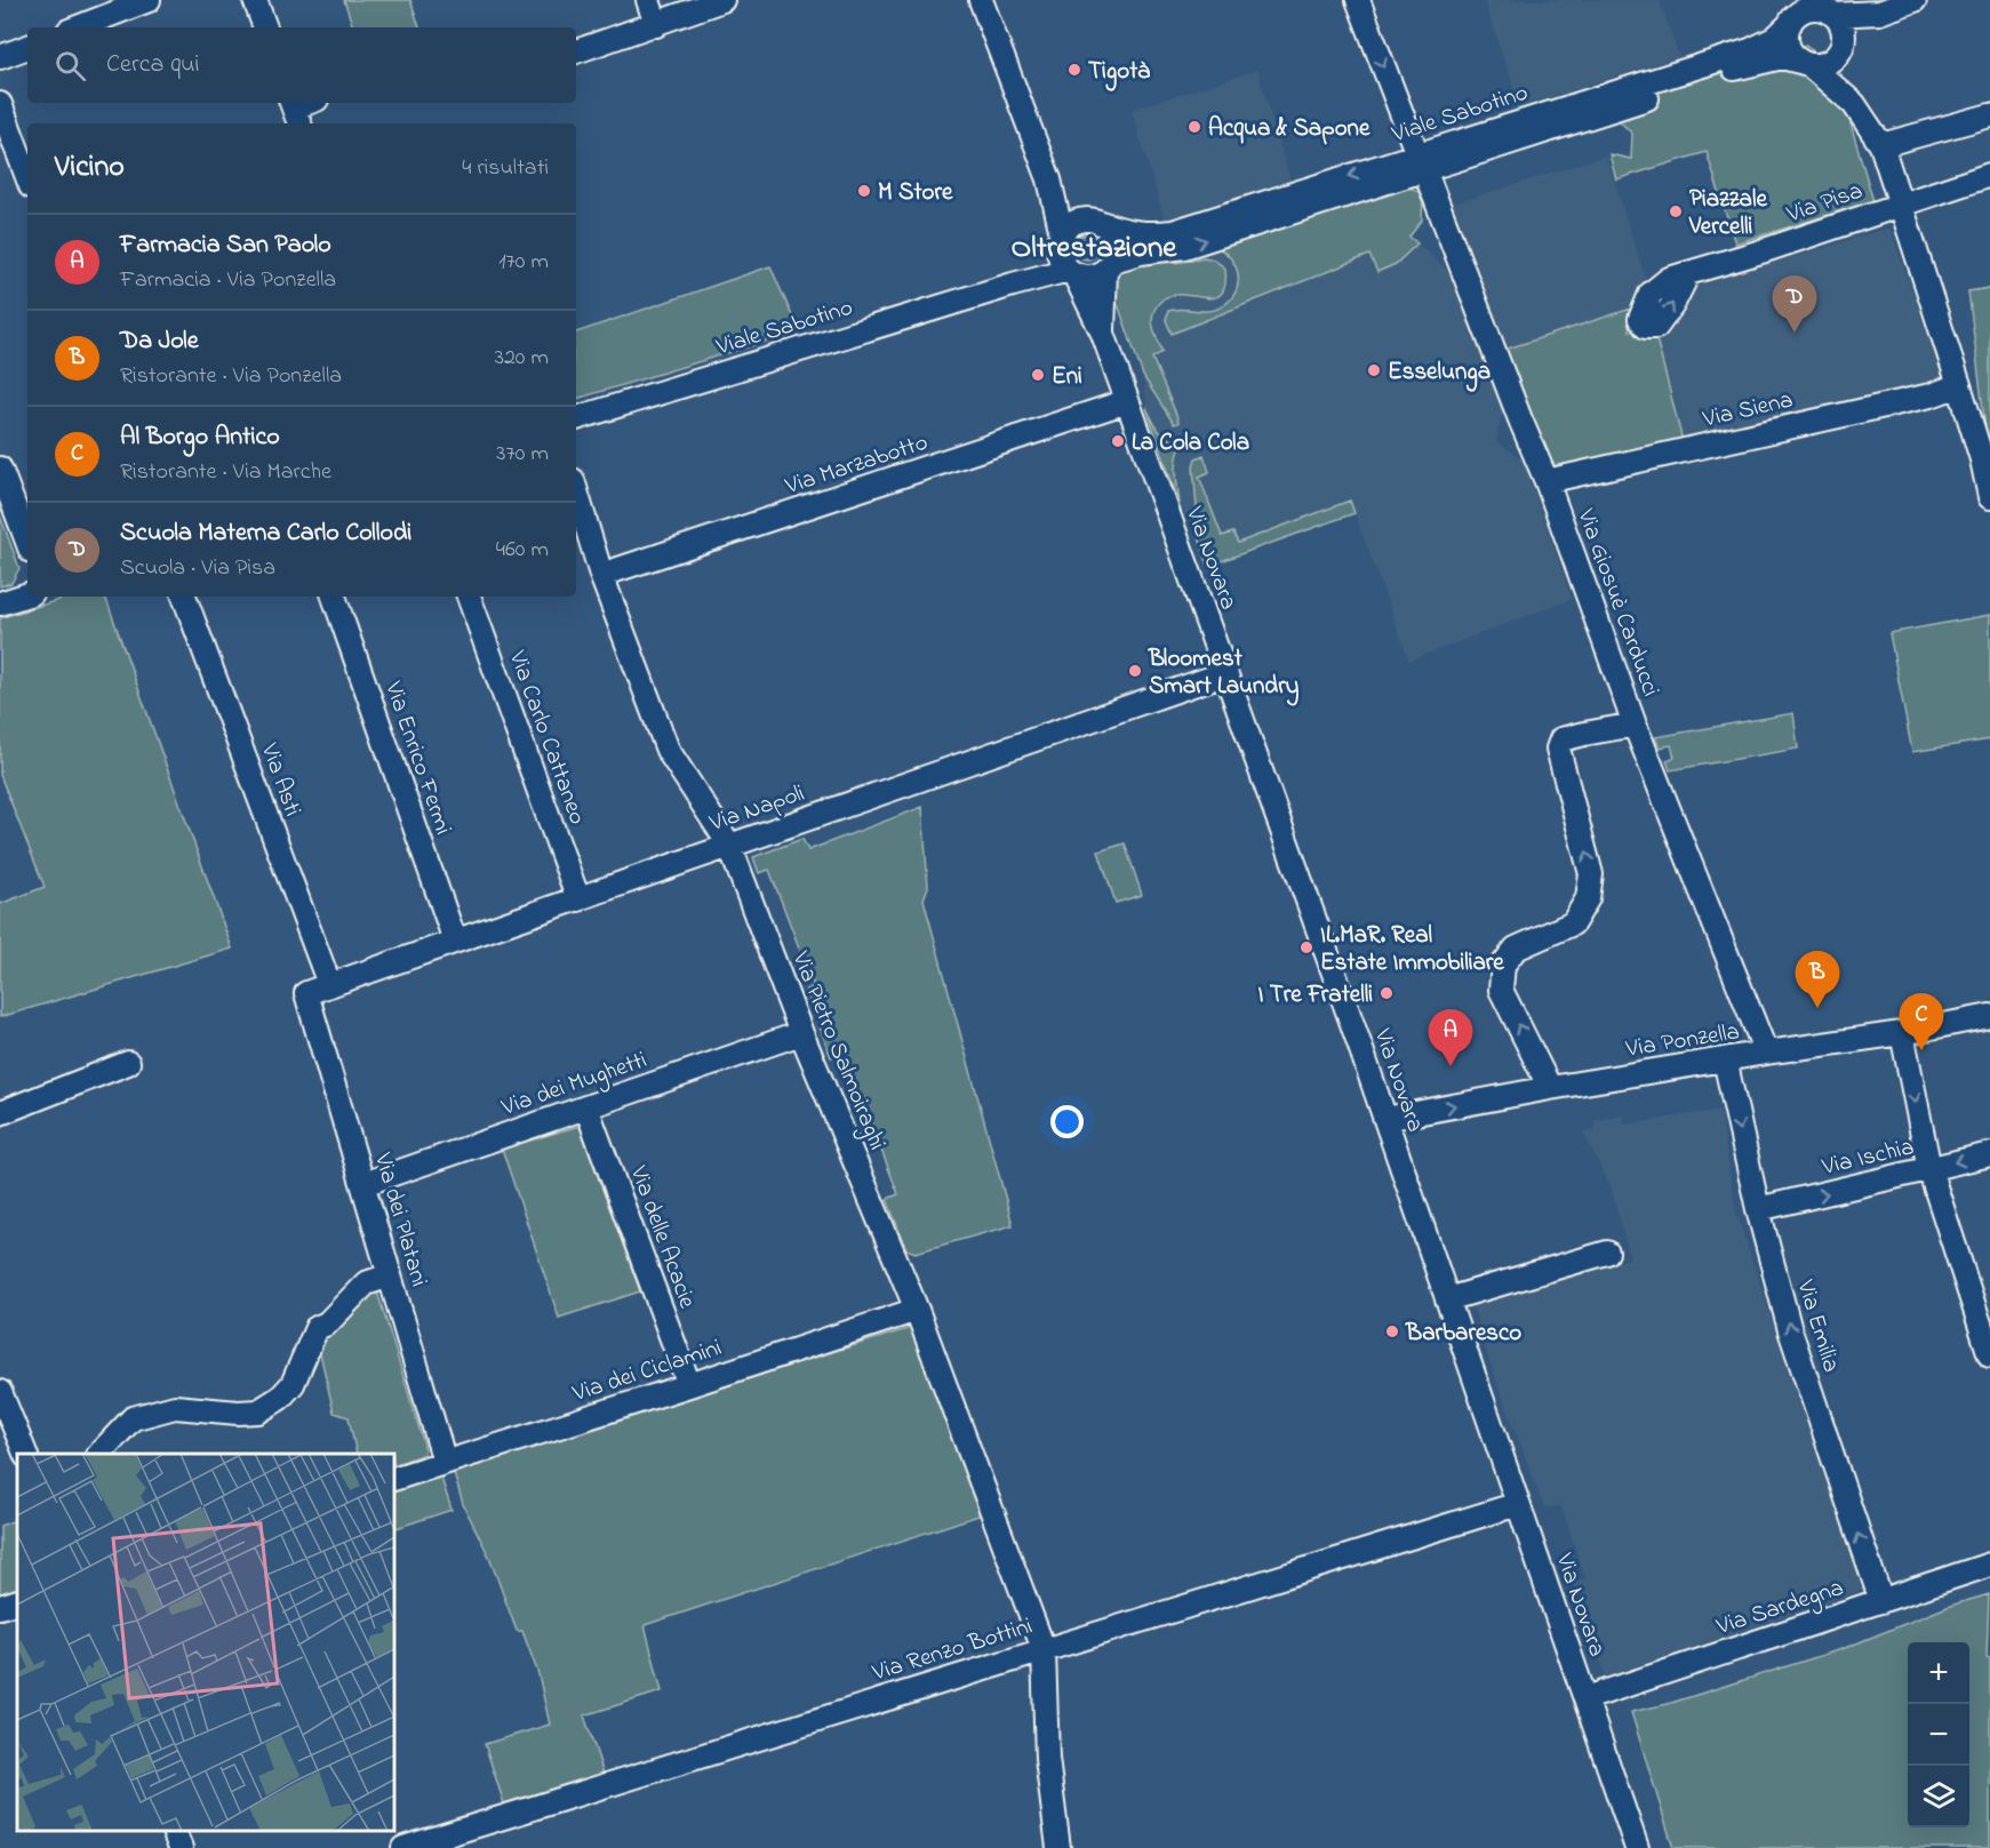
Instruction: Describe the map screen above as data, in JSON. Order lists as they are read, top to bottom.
{
  "streets": {
    "street": [
      "Viale Sabotino",
      "Via Pisa",
      "Via Siena",
      "Via Marzabotto",
      "Via Novara",
      "Via Giosuè Carducci",
      "Via Carlo Cattaneo",
      "Via Enrico Fermi",
      "Via Asti",
      "Via Napoli",
      "Via Ponzella",
      "Via Pietro Salmoiraghi",
      "Via dei Mughetti",
      "Via Ischia",
      "Via dei Platani",
      "Via delle Acacie",
      "Via Emilia",
      "Via dei Ciclamini",
      "Via Sardegna",
      "Via Renzo Bottini"
    ]
  },
  "crossings": [
    ["Viale Sabotino", "Via Pisa"],
    ["Viale Sabotino", "Via Novara"],
    ["Viale Sabotino", "Via Giosuè Carducci"],
    ["Via Pisa", "Via Siena"],
    ["Via Siena", "Via Giosuè Carducci"],
    ["Via Marzabotto", "Via Novara"],
    ["Via Marzabotto", "Via Pietro Salmoiraghi"],
    ["Via Novara", "Via Napoli"],
    ["Via Novara", "Via Ponzella"],
    ["Via Novara", "Via Sardegna"],
    ["Via Novara", "Via Renzo Bottini"],
    ["Via Giosuè Carducci", "Via Ponzella"],
    ["Via Carlo Cattaneo", "Via Napoli"],
    ["Via Enrico Fermi", "Via Napoli"],
    ["Via Asti", "Via Napoli"],
    ["Via Napoli", "Via Pietro Salmoiraghi"],
    ["Via Napoli", "Via dei Platani"],
    ["Via Ponzella", "Via Emilia"],
    ["Via Pietro Salmoiraghi", "Via dei Mughetti"],
    ["Via Pietro Salmoiraghi", "Via dei Ciclamini"],
    ["Via Pietro Salmoiraghi", "Via Renzo Bottini"],
    ["Via dei Mughetti", "Via dei Platani"],
    ["Via dei Mughetti", "Via delle Acacie"],
    ["Via Ischia", "Via Emilia"],
    ["Via dei Platani", "Via dei Ciclamini"],
    ["Via delle Acacie", "Via dei Ciclamini"],
    ["Via Emilia", "Via Sardegna"]
  ],
  "districts": ["Oltrestazione"],
  "places": [
    "Tigotà",
    "Acqua & Sapone",
    "M Store",
    "Piazzale Vercelli",
    "Esselunga",
    "Eni",
    "La Cola Cola",
    "Bloomest Smart Laundry",
    "IL.MaR. Real Estate Immobiliare",
    "I Tre Fratelli",
    "Barbaresco"
  ],
  "page": {
    "search": "Cerca qui",
    "heading": ["Vicino", "4 risultati"],
    "list": [
      {
        "mark": "A",
        "name": "Farmacia San Paolo",
        "note": "Farmacia · Via Ponzella",
        "value": "170 m"
      },
      {
        "mark": "B",
        "name": "Da Jole",
        "note": "Ristorante · Via Ponzella",
        "value": "320 m"
      },
      {
        "mark": "C",
        "name": "Al Borgo Antico",
        "note": "Ristorante · Via Marche",
        "value": "370 m"
      },
      {
        "mark": "D",
        "name": "Scuola Materna Carlo Collodi",
        "note": "Scuola · Via Pisa",
        "value": "460 m"
      }
    ],
    "pins": [
      "D",
      "B",
      "C",
      "A"
    ],
    "map_buttons": ["+", "−"]
  }
}
